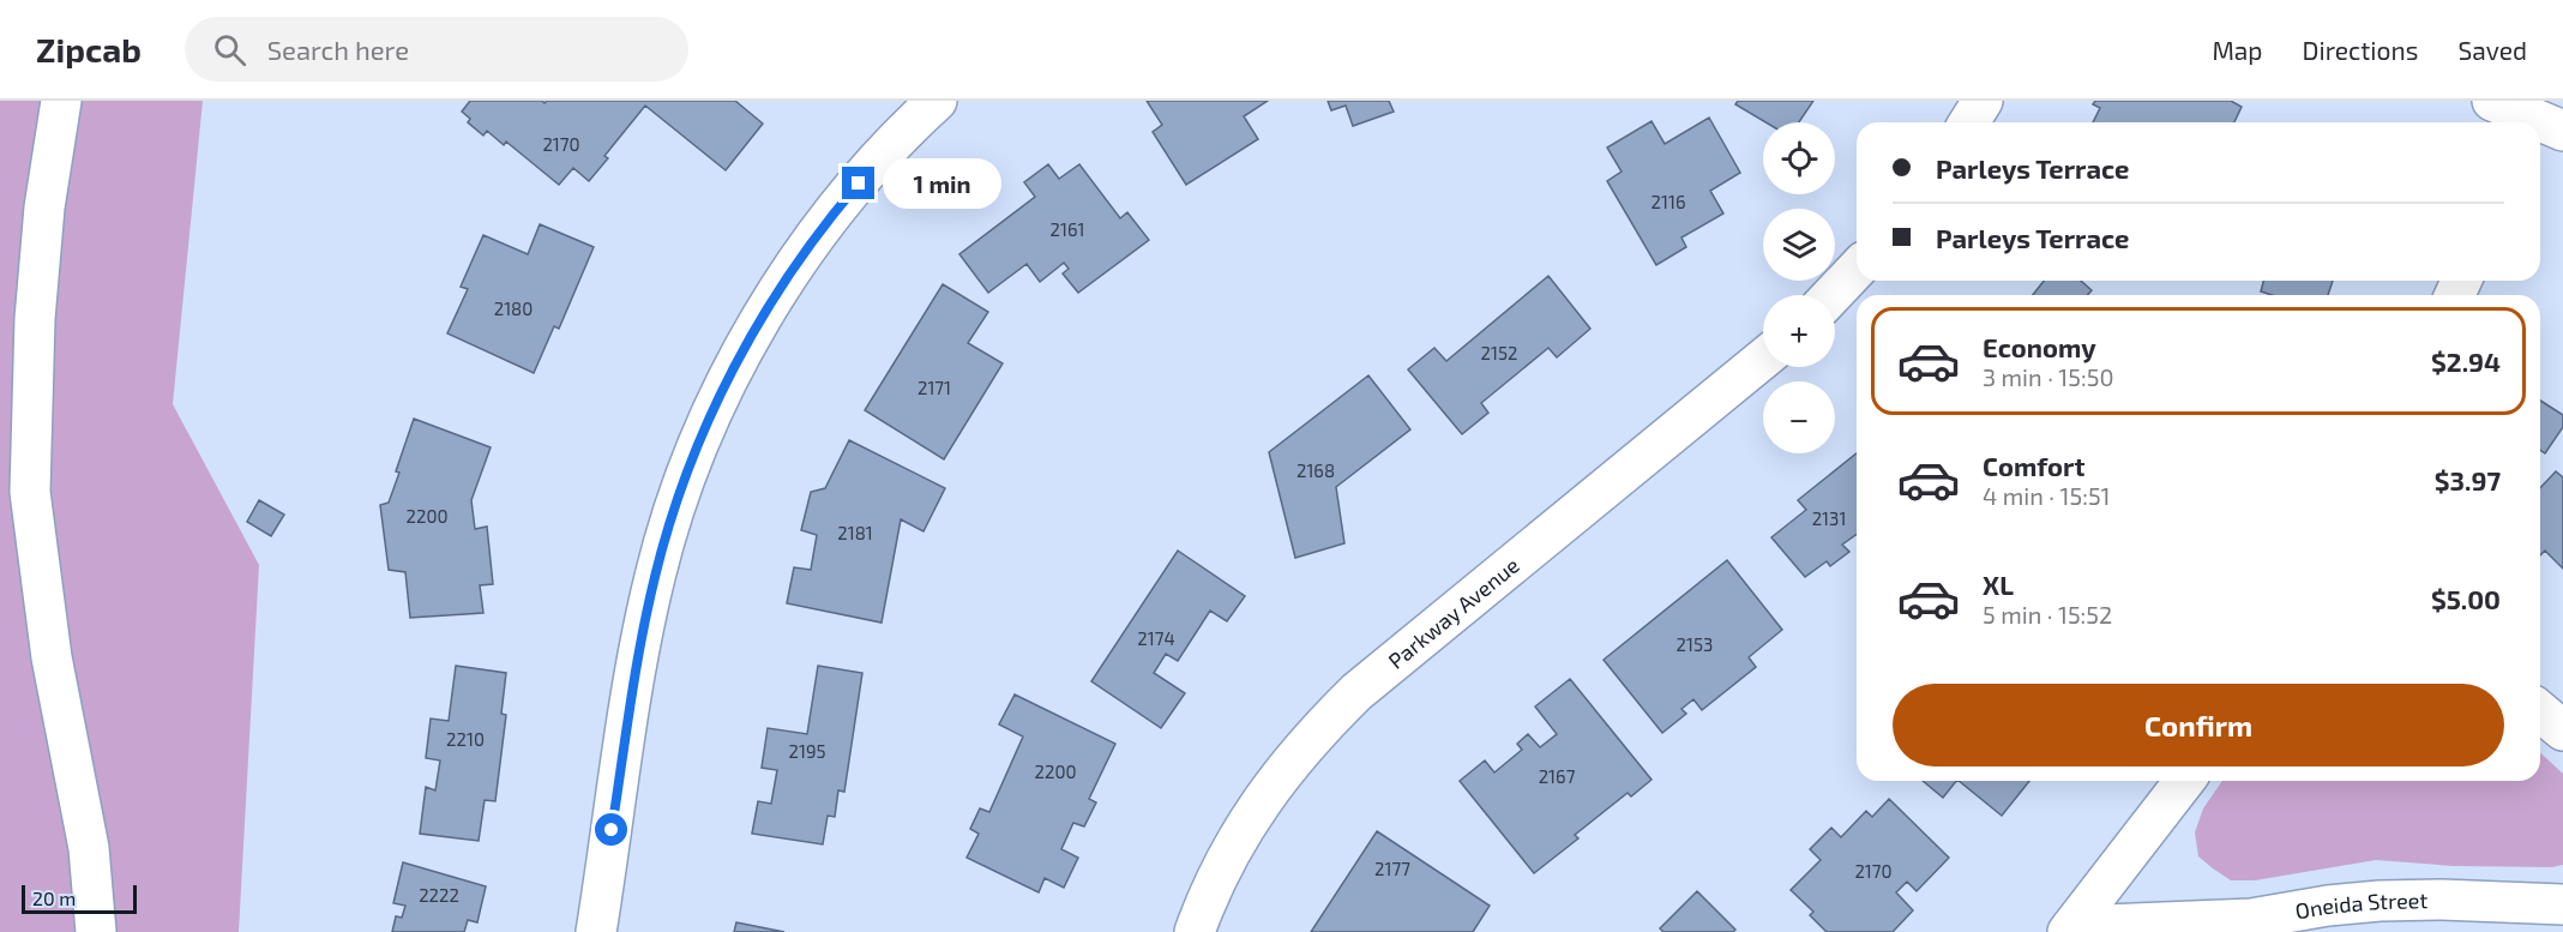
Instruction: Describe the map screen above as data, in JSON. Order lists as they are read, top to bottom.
{
  "streets": {
    "street": ["Parkway Avenue", "Oneida Street"]
  },
  "house_numbers": [
    "2170",
    "2116",
    "2161",
    "2180",
    "2152",
    "2171",
    "2168",
    "2200",
    "2131",
    "2181",
    "2174",
    "2153",
    "2210",
    "2195",
    "2200",
    "2167",
    "2177",
    "2170",
    "2222"
  ],
  "scale_bar": "20 m",
  "page": {
    "header": "Zipcab",
    "search": "Search here",
    "nav": ["Map", "Directions", "Saved"],
    "map_buttons": ["+", "−"],
    "banner": ["Parleys Terrace", "Parleys Terrace"],
    "bubble": "1 min",
    "list": [
      {
        "name": "Economy",
        "note": "3 min · 15:50",
        "value": "$2.94"
      },
      {
        "name": "Comfort",
        "note": "4 min · 15:51",
        "value": "$3.97"
      },
      {
        "name": "XL",
        "note": "5 min · 15:52",
        "value": "$5.00"
      }
    ],
    "buttons": "Confirm",
    "scale": "20 m"
  }
}
